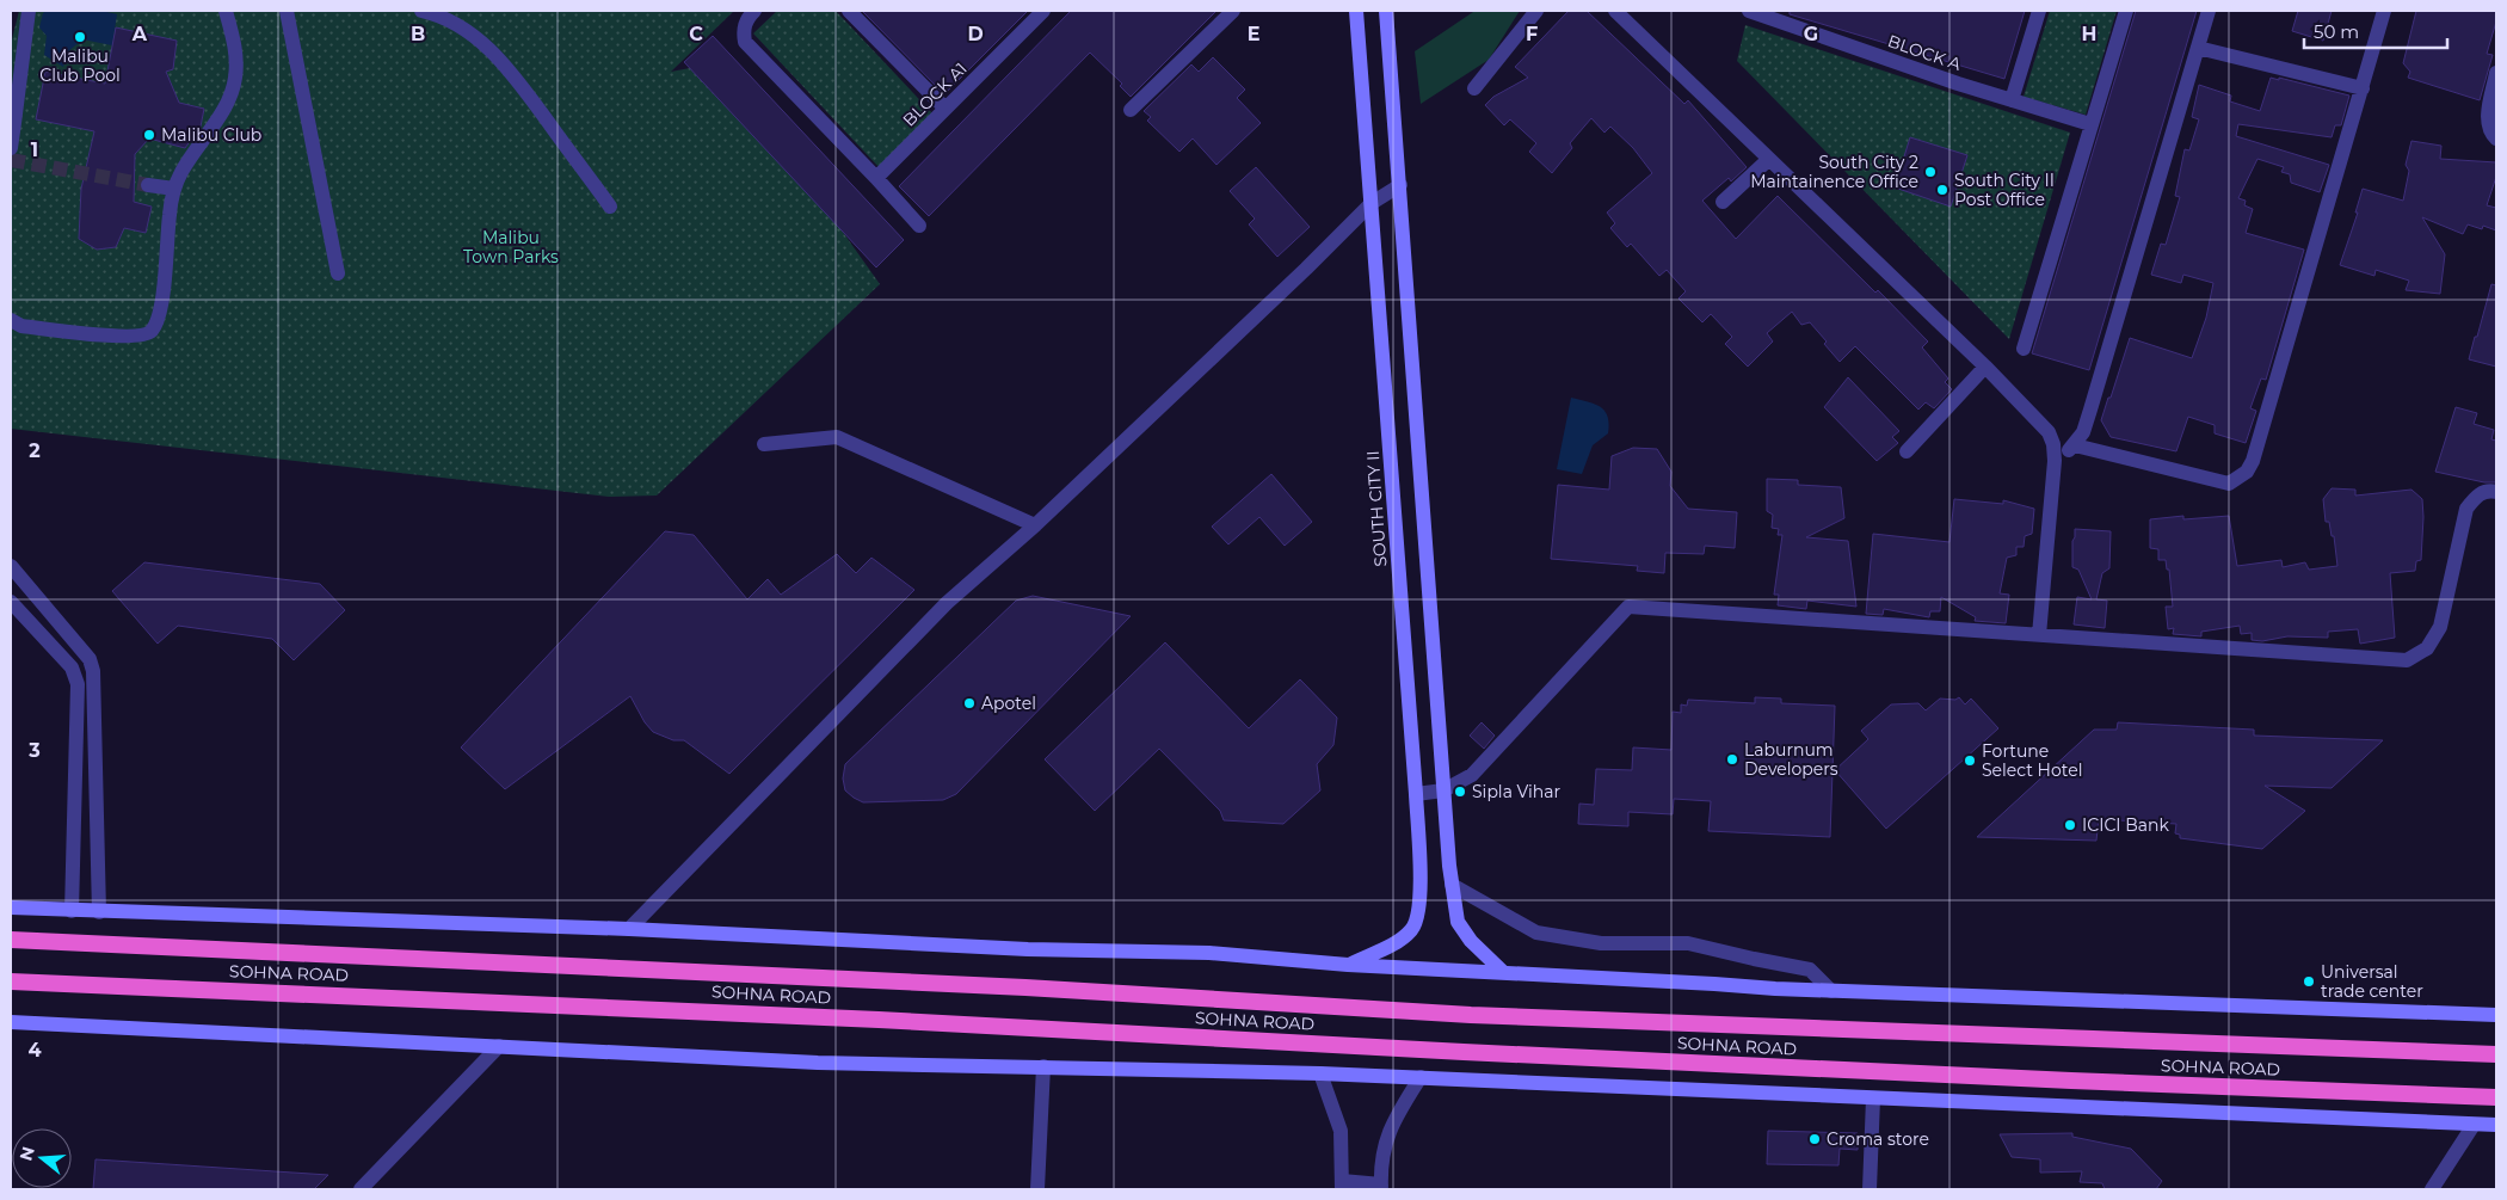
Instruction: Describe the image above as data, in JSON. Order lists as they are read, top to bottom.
{
  "streets": {
    "highway": ["SOHNA ROAD"],
    "main road": ["SOUTH CITY II"],
    "street": ["BLOCK A", "BLOCK A1"]
  },
  "parks": ["Malibu Town Parks"],
  "places": [
    "Malibu Club Pool",
    "Malibu Club",
    "South City 2 Maintainence Office",
    "South City II Post Office",
    "Apotel",
    "Laburnum Developers",
    "Fortune Select Hotel",
    "Sipla Vihar",
    "ICICI Bank",
    "Universal trade center",
    "Croma store"
  ],
  "scale_bar": "50 m",
  "north": "left",
  "grid": {
    "columns": [
      "A",
      "B",
      "C",
      "D",
      "E",
      "F",
      "G",
      "H"
    ],
    "rows": [
      "1",
      "2",
      "3",
      "4"
    ]
  }
}
